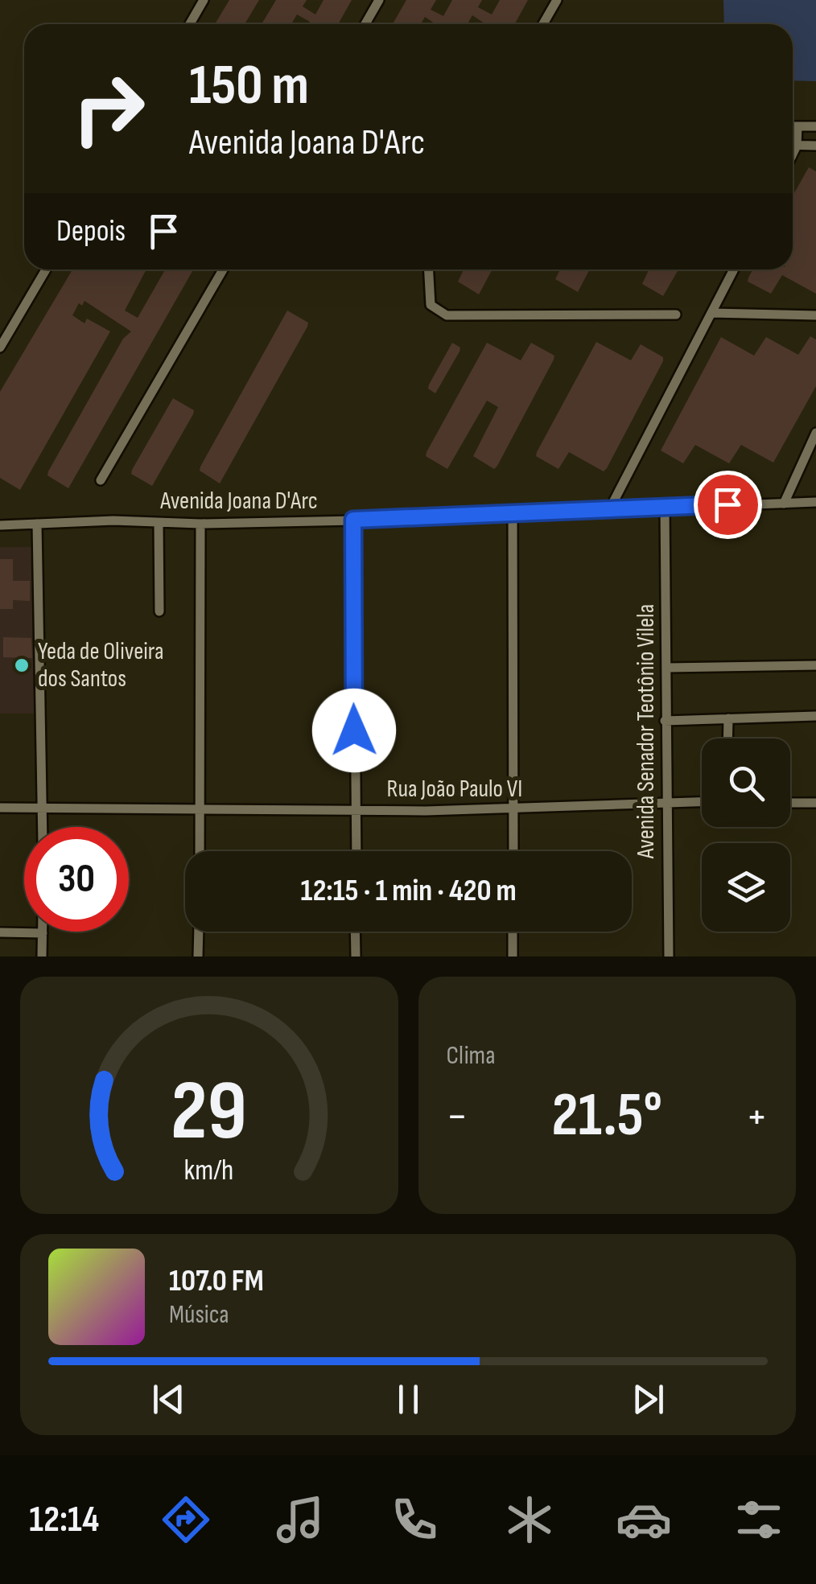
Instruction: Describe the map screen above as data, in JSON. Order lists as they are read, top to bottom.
{
  "streets": {
    "street": ["Avenida Joana D'Arc", "Avenida Senador Teotônio Vilela", "Rua João Paulo VI"]
  },
  "crossings": [
    ["Avenida Joana D'Arc", "Avenida Senador Teotônio Vilela"],
    ["Avenida Senador Teotônio Vilela", "Rua João Paulo VI"]
  ],
  "places": ["Yeda de Oliveira dos Santos"],
  "page": {
    "turn": ["150 m", "Avenida Joana D'Arc"],
    "then": "Depois",
    "limit": "30",
    "trip": "12:15 · 1 min · 420 m",
    "tile": "Clima",
    "heat": ["−", "21.5°", "+"],
    "song": ["107.0 FM", "Música"],
    "tabs": "12:14",
    "gauge": ["29", "km/h"]
  }
}
